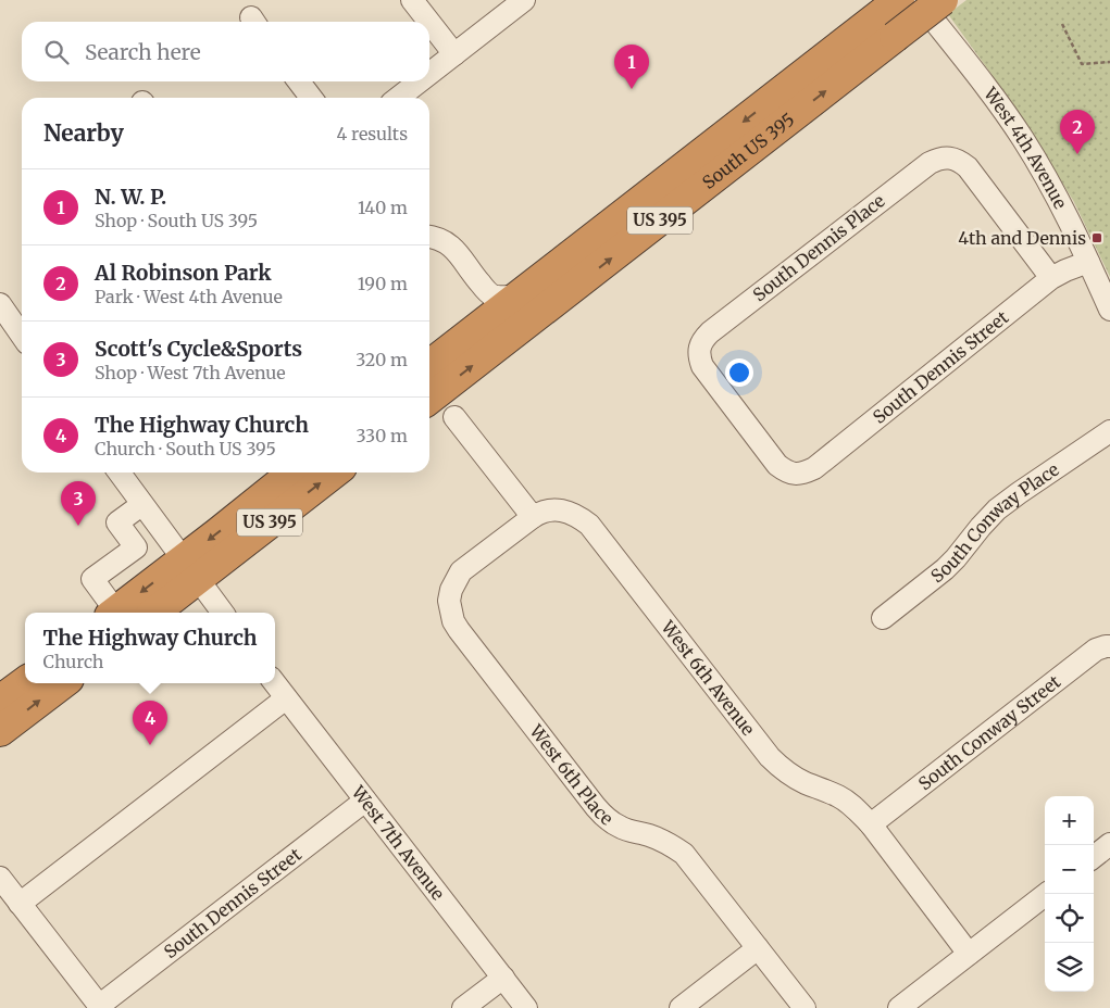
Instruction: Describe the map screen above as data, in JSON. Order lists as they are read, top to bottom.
{
  "streets": {
    "highway": ["South US 395", "US 395"],
    "street": [
      "West 4th Avenue",
      "South Dennis Place",
      "South Dennis Street",
      "South Conway Place",
      "West 6th Avenue",
      "South Conway Street",
      "West 6th Place",
      "West 7th Avenue"
    ]
  },
  "crossings": [
    ["West 4th Avenue", "South Dennis Street"],
    ["South Dennis Place", "South Dennis Street"],
    ["South Dennis Street", "West 7th Avenue"],
    ["West 6th Avenue", "South Conway Street"],
    ["West 6th Avenue", "West 6th Place"]
  ],
  "places": {
    "transit": ["4th and Dennis"]
  },
  "page": {
    "search": "Search here",
    "pins": [
      "1",
      "2",
      "3",
      "4"
    ],
    "heading": ["Nearby", "4 results"],
    "list": [
      {
        "mark": "1",
        "name": "N. W. P.",
        "note": "Shop · South US 395",
        "value": "140 m"
      },
      {
        "mark": "2",
        "name": "Al Robinson Park",
        "note": "Park · West 4th Avenue",
        "value": "190 m"
      },
      {
        "mark": "3",
        "name": "Scott's Cycle&Sports",
        "note": "Shop · West 7th Avenue",
        "value": "320 m"
      },
      {
        "mark": "4",
        "name": "The Highway Church",
        "note": "Church · South US 395",
        "value": "330 m"
      }
    ],
    "popup": ["The Highway Church", "Church"],
    "map_buttons": ["+", "−"]
  }
}
